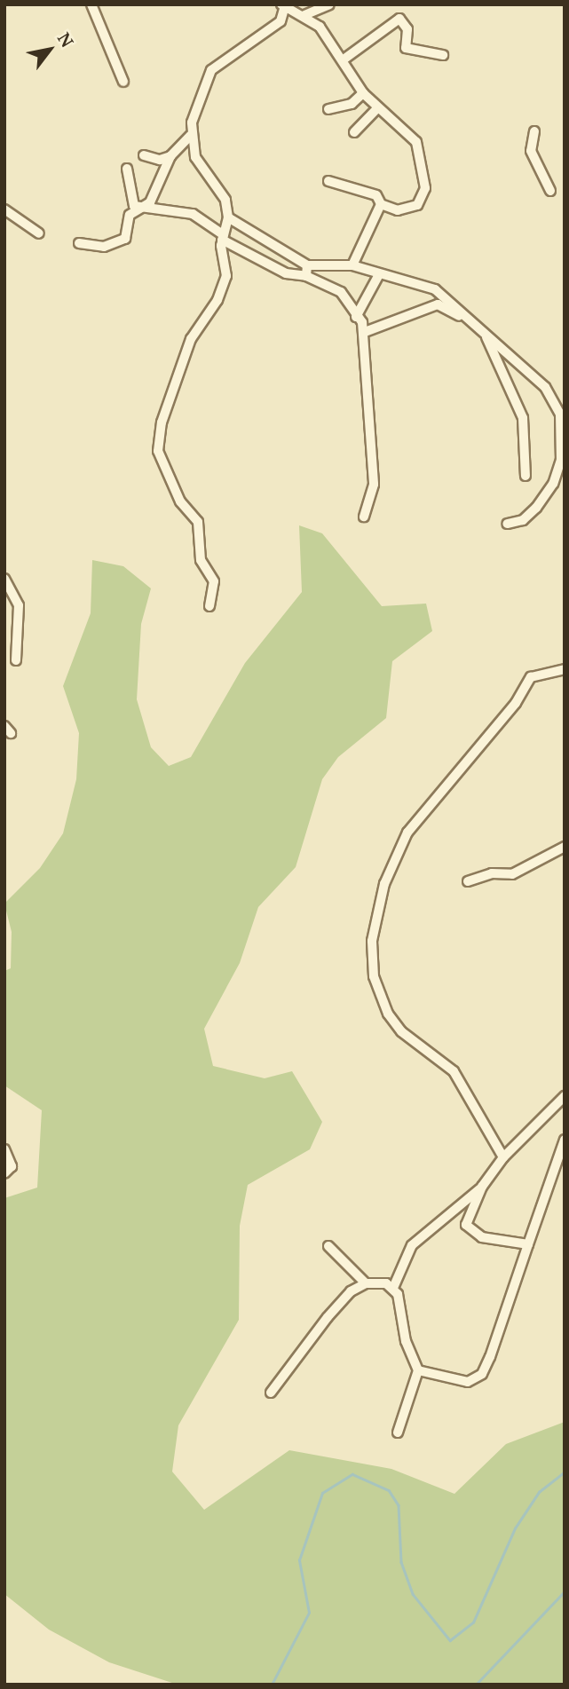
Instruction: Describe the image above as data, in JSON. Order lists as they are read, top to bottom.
{
  "north": "top right"
}
